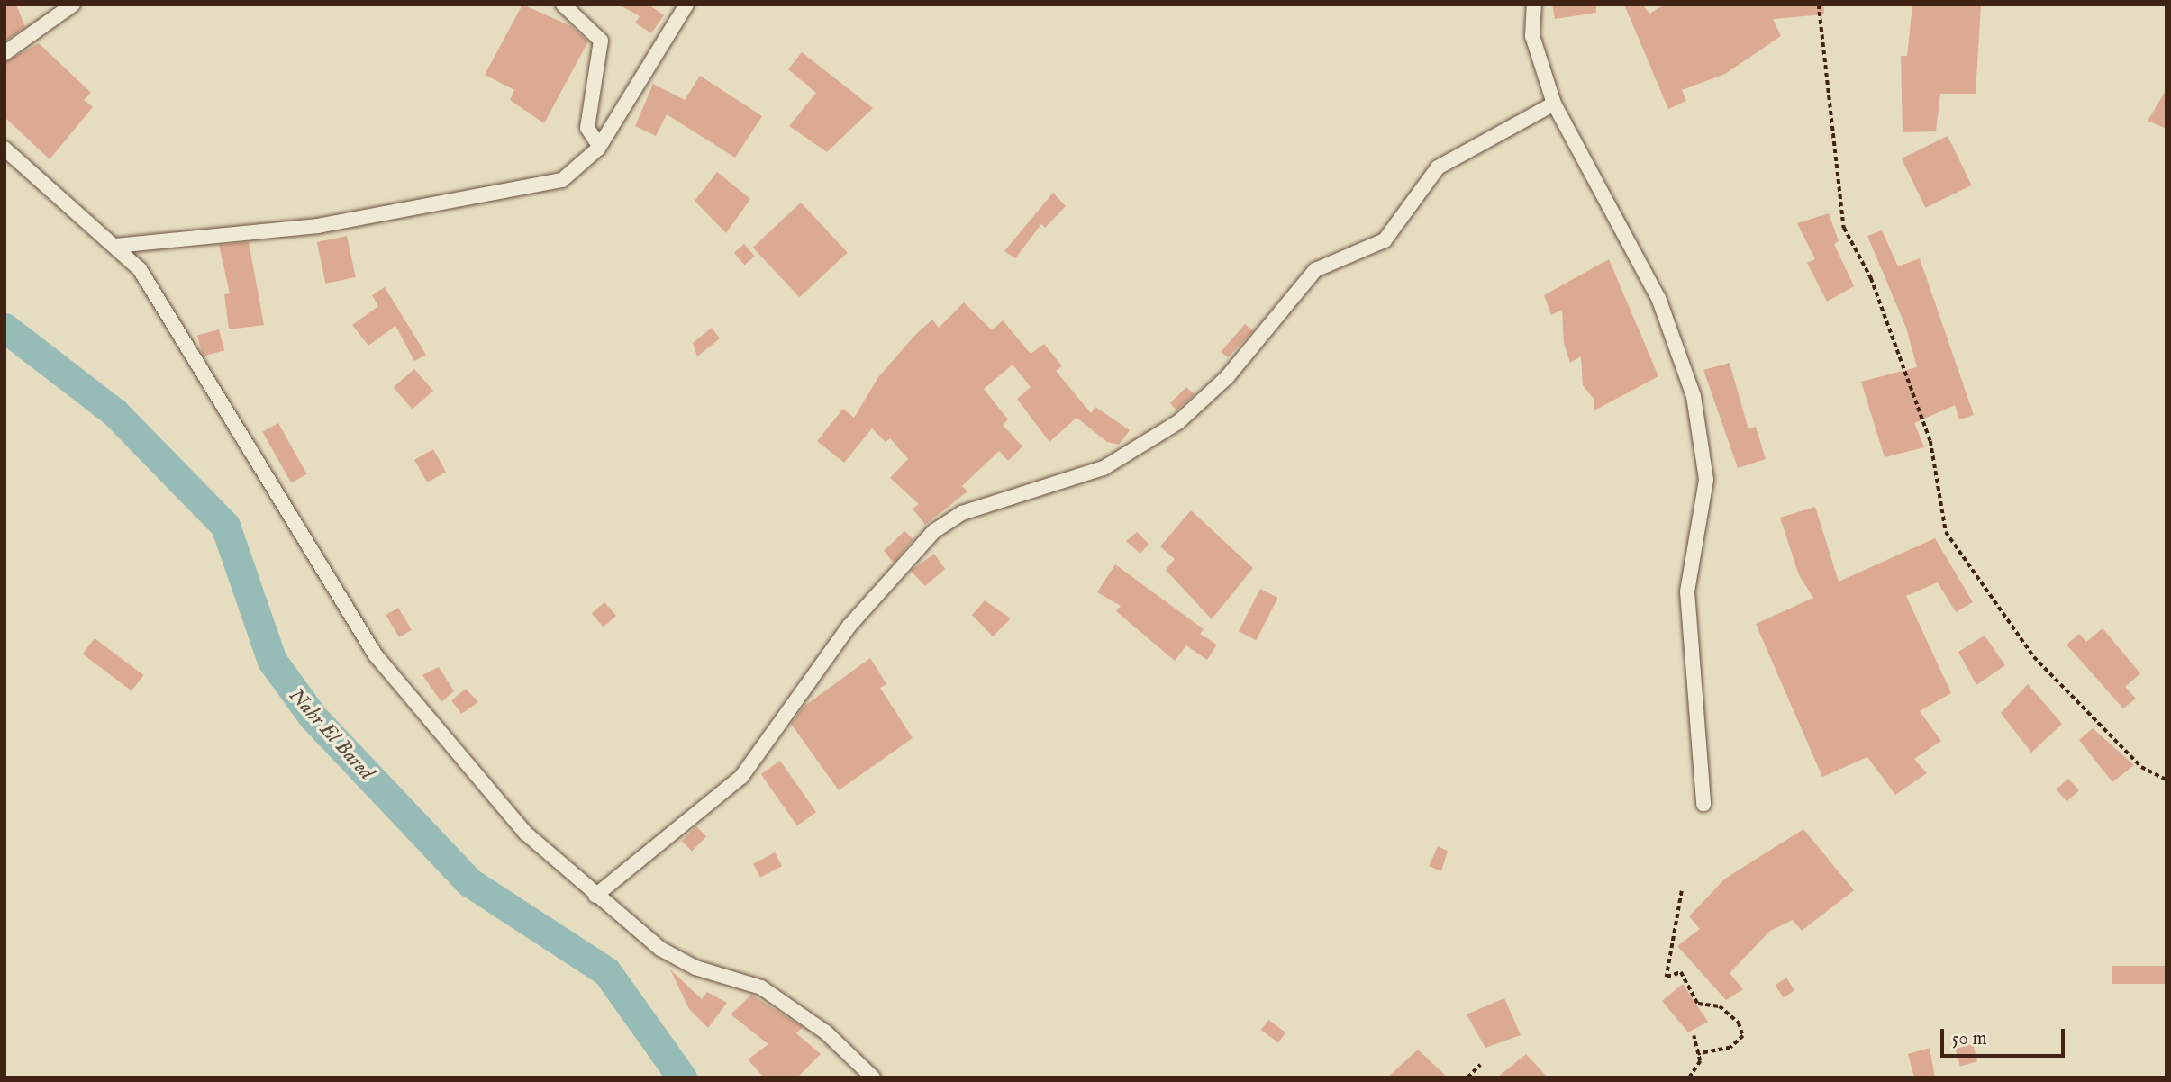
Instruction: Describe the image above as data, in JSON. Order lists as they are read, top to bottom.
{
  "water": ["Nahr El Bared"],
  "scale_bar": "50 m"
}
